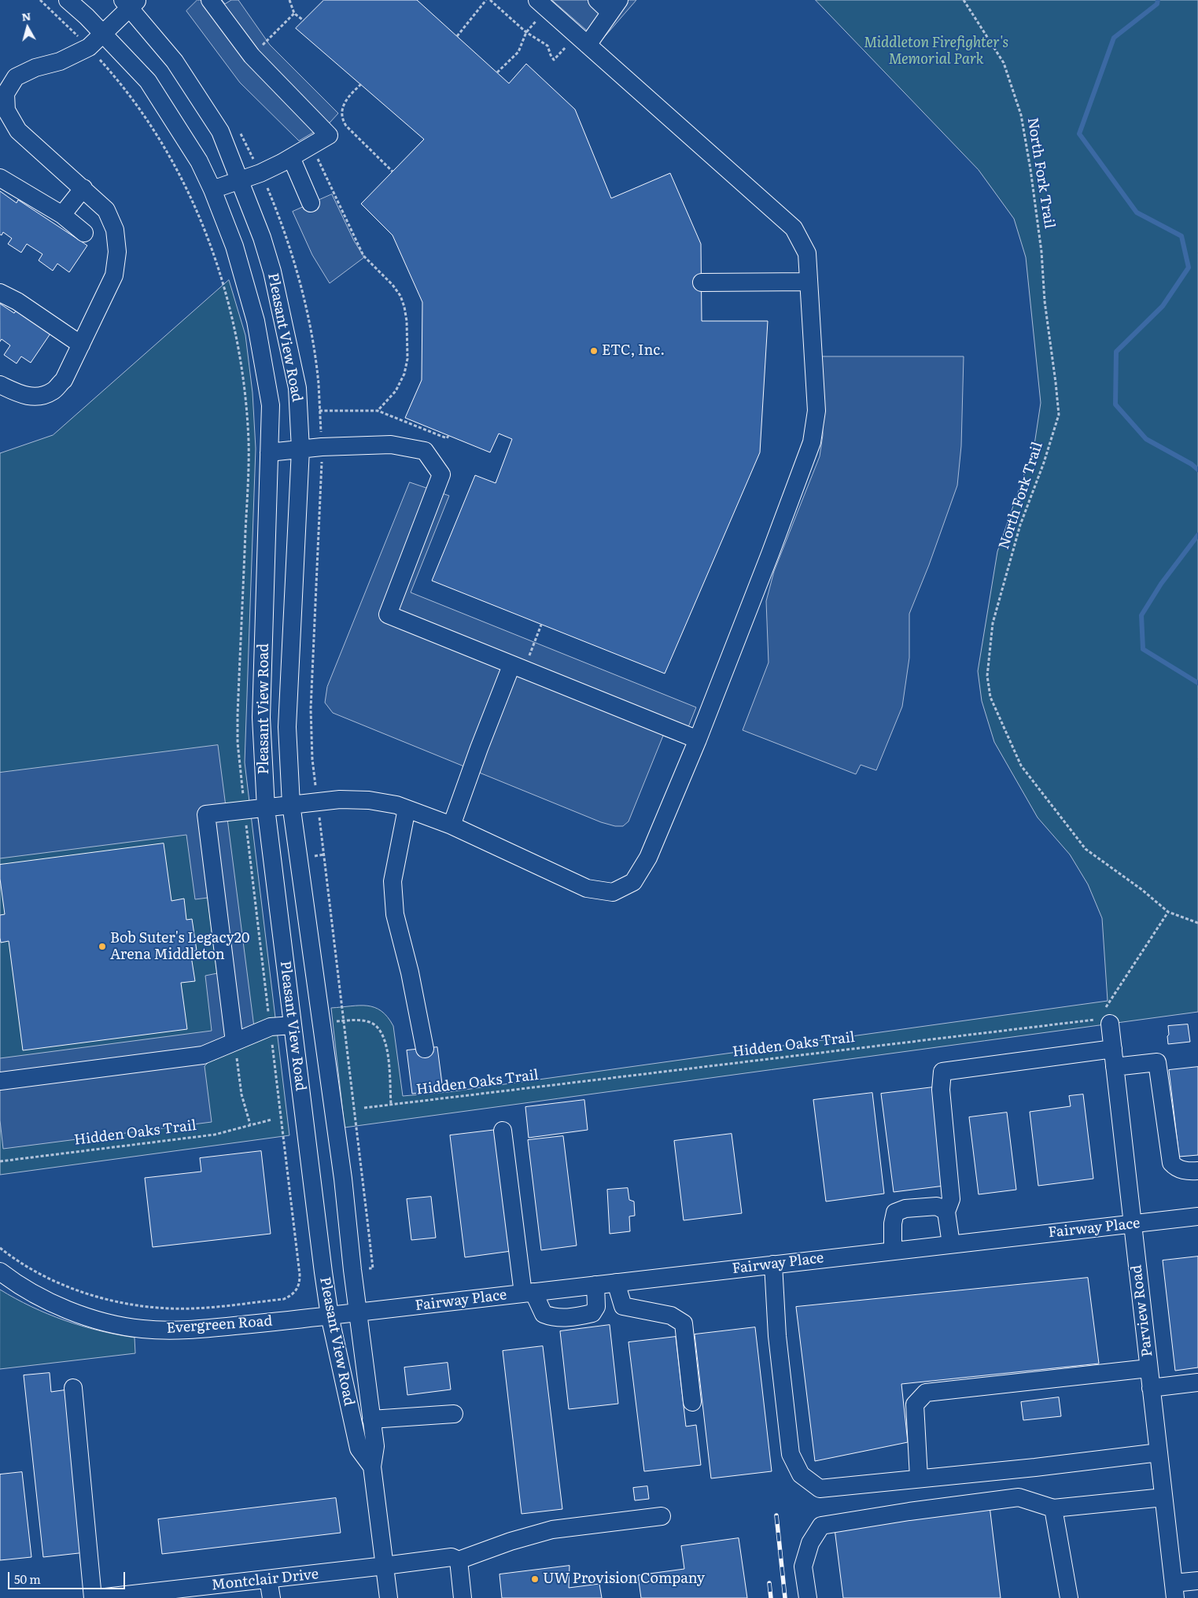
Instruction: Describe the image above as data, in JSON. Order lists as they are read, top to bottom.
{
  "streets": {
    "street": [
      "Pleasant View Road",
      "Fairway Place",
      "Parview Road",
      "Evergreen Road",
      "Montclair Drive"
    ],
    "path": ["North Fork Trail", "Hidden Oaks Trail"]
  },
  "crossings": [
    ["Pleasant View Road", "Fairway Place"],
    ["Pleasant View Road", "Evergreen Road"],
    ["Pleasant View Road", "Montclair Drive"],
    ["Hidden Oaks Trail", "Parview Road"],
    ["Fairway Place", "Parview Road"],
    ["Fairway Place", "Evergreen Road"]
  ],
  "parks": ["Middleton Firefighter's Memorial Park"],
  "places": ["ETC, Inc.", "Bob Suter's Legacy20 Arena Middleton", "UW Provision Company"],
  "scale_bar": "50 m",
  "north": "top"
}
